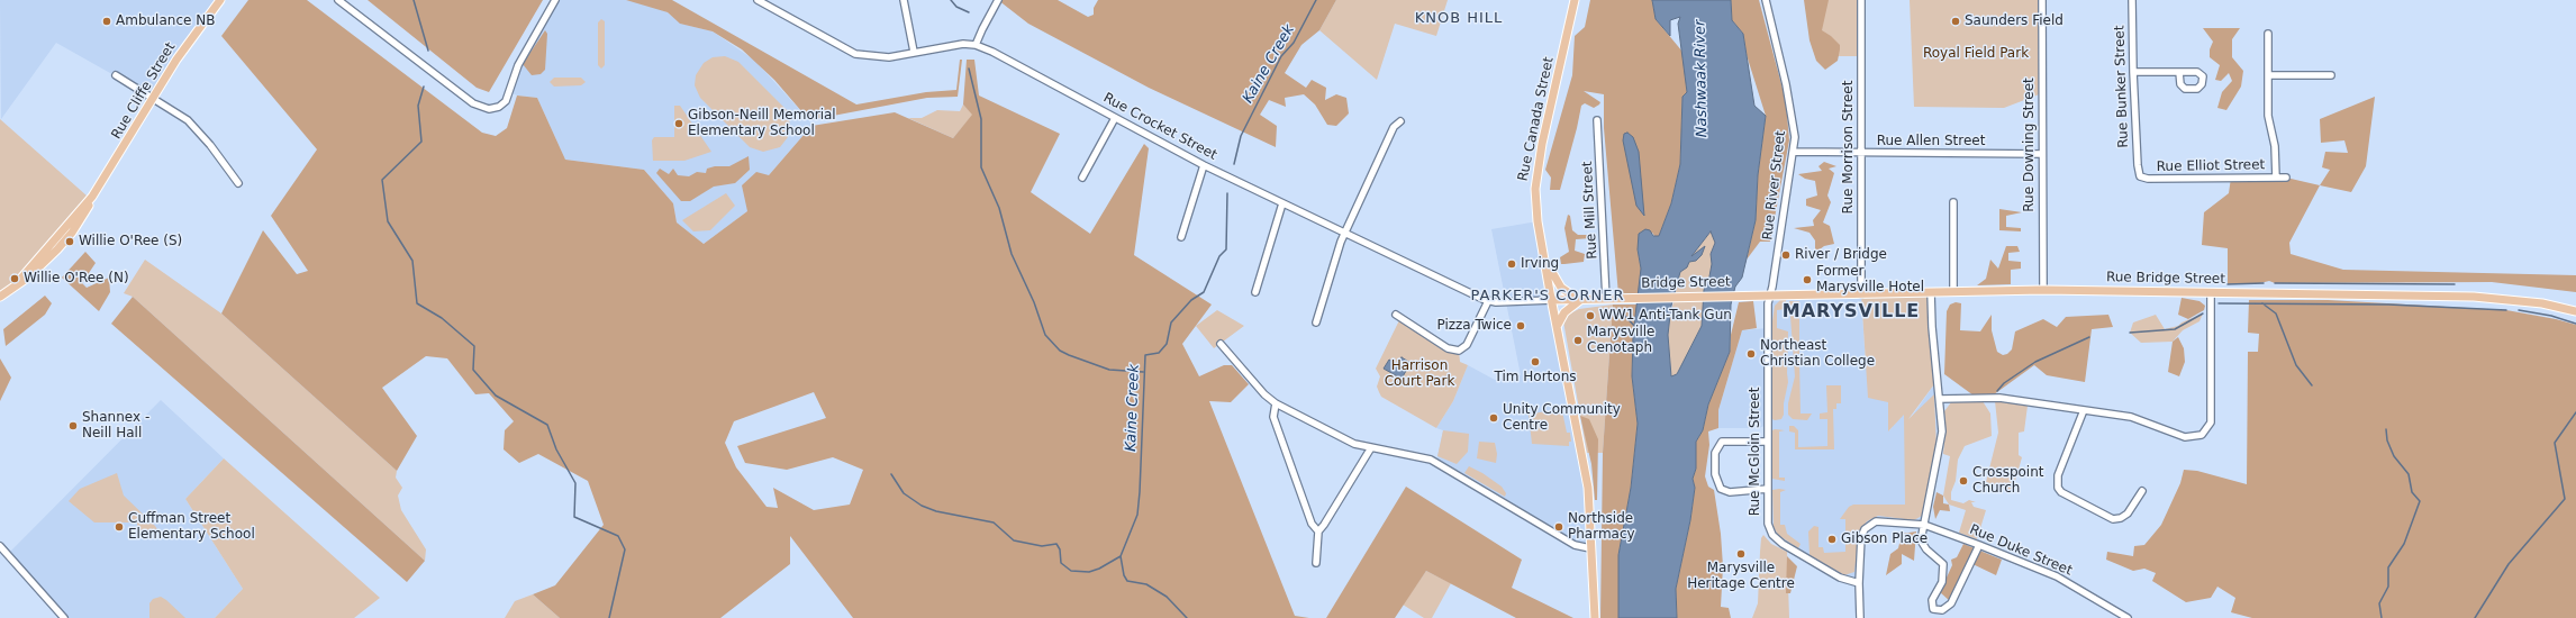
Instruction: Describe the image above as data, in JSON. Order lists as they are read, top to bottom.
{
  "streets": {
    "main road": [
      "Rue Cliffe Street",
      "Rue Canada Street",
      "Rue Bridge Street",
      "Bridge Street"
    ],
    "street": [
      "Rue Bunker Street",
      "Rue Crocket Street",
      "Rue Allen Street",
      "Rue Downing Street",
      "Rue Morrison Street",
      "Rue Elliot Street",
      "Rue River Street",
      "Rue Mill Street",
      "Rue McGloin Street",
      "Rue Duke Street"
    ]
  },
  "crossings": [
    ["Rue Bunker Street", "Rue Elliot Street"],
    ["Rue Canada Street", "Rue Crocket Street"],
    ["Rue Allen Street", "Rue Downing Street"],
    ["Rue Allen Street", "Rue Morrison Street"],
    ["Rue Allen Street", "Rue River Street"],
    ["Rue Downing Street", "Rue Bridge Street"],
    ["Rue Morrison Street", "Rue Bridge Street"],
    ["Rue River Street", "Rue Bridge Street"],
    ["Rue River Street", "Rue McGloin Street"],
    ["Rue Mill Street", "Bridge Street"],
    ["Rue Bridge Street", "Bridge Street"],
    ["Rue Bridge Street", "Rue McGloin Street"],
    ["Rue McGloin Street", "Rue Duke Street"]
  ],
  "districts": ["KNOB HILL", "PARKER'S CORNER", "MARYSVILLE"],
  "water": ["Kaine Creek", "Nashwaak River"],
  "parks": ["Royal Field Park", "Harrison Court Park"],
  "places": [
    "Ambulance NB",
    "Saunders Field",
    "Gibson-Neill Memorial Elementary School",
    "Willie O'Ree (S)",
    "River / Bridge",
    "Irving",
    "Willie O'Ree (N)",
    "Former Marysville Hotel",
    "WW1 Anti-Tank Gun",
    "Pizza Twice",
    "Marysville Cenotaph",
    "Northeast Christian College",
    "Tim Hortons",
    "Unity Community Centre",
    "Shannex - Neill Hall",
    "Crosspoint Church",
    "Cuffman Street Elementary School",
    "Northside Pharmacy",
    "Gibson Place",
    "Marysville Heritage Centre"
  ]
}
